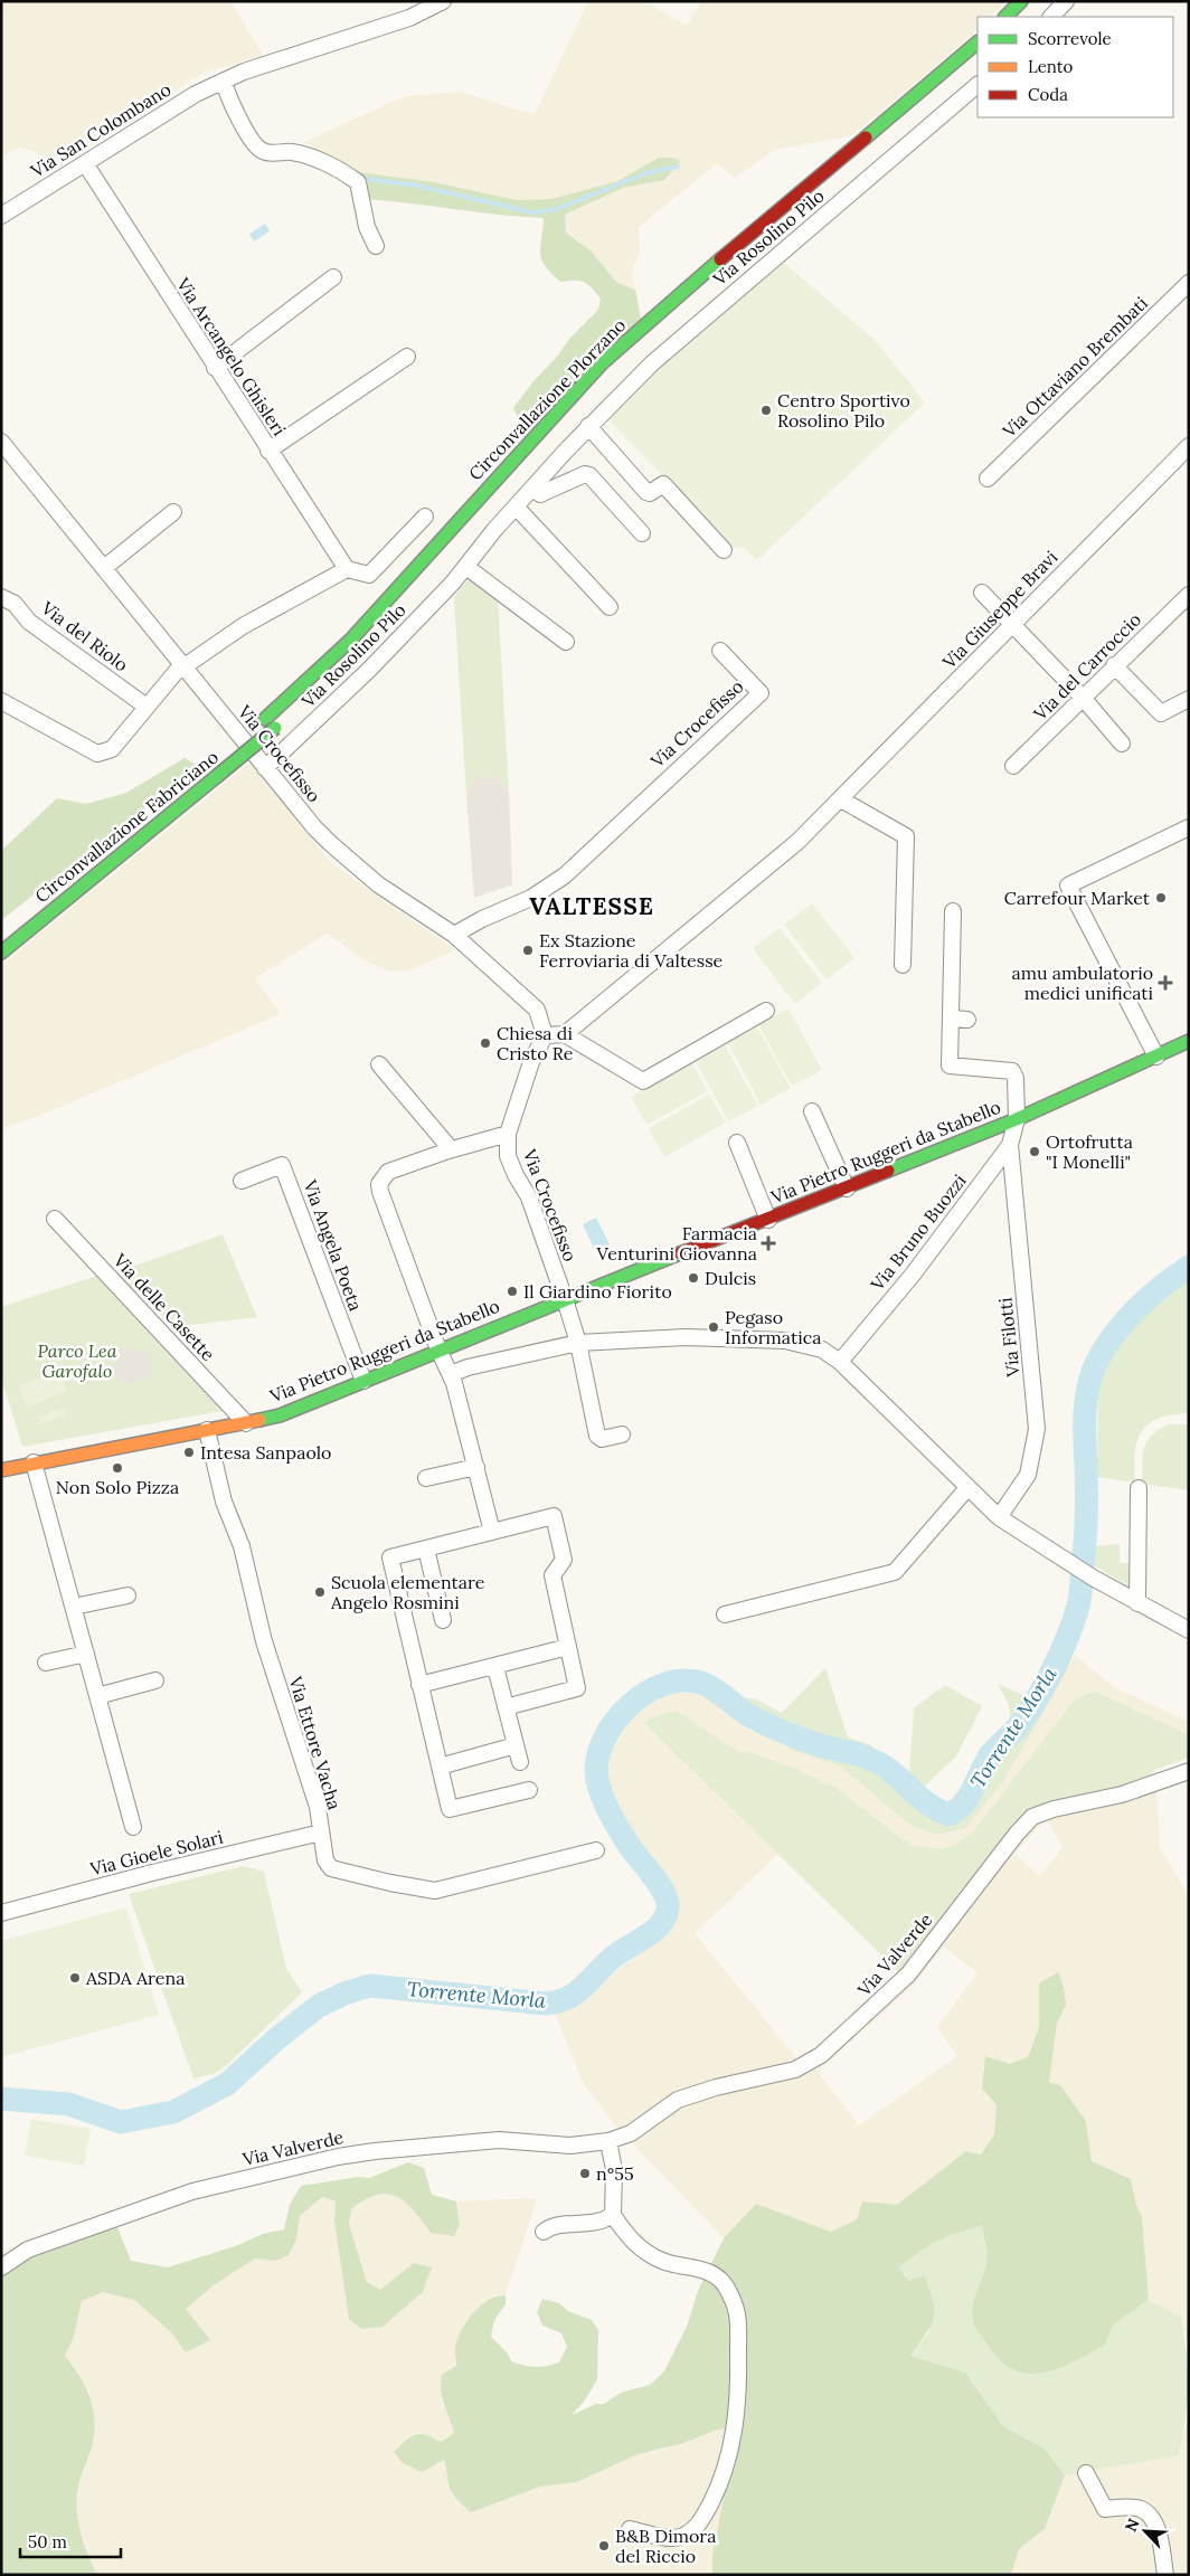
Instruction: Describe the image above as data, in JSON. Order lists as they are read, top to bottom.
{
  "streets": {
    "main road": ["Circonvallazione Plorzano", "Circonvallazione Fabriciano", "Via Pietro Ruggeri da Stabello"],
    "street": [
      "Via San Colombano",
      "Via Rosolino Pilo",
      "Via Arcangelo Ghisleri",
      "Via Ottaviano Brembati",
      "Via Giuseppe Bravi",
      "Via del Riolo",
      "Via del Carroccio",
      "Via Crocefisso",
      "Via Bruno Buozzi",
      "Via Angela Poeta",
      "Via delle Casette",
      "Via Filotti",
      "Via Ettore Vacha",
      "Via Gioele Solari",
      "Via Valverde"
    ]
  },
  "crossings": [
    ["Via San Colombano", "Via Arcangelo Ghisleri"],
    ["Via Rosolino Pilo", "Via Crocefisso"],
    ["Circonvallazione Plorzano", "Circonvallazione Fabriciano"],
    ["Via Crocefisso", "Via Pietro Ruggeri da Stabello"],
    ["Via Pietro Ruggeri da Stabello", "Via Bruno Buozzi"],
    ["Via Pietro Ruggeri da Stabello", "Via Angela Poeta"],
    ["Via Pietro Ruggeri da Stabello", "Via delle Casette"],
    ["Via Pietro Ruggeri da Stabello", "Via Ettore Vacha"],
    ["Via Bruno Buozzi", "Via Filotti"],
    ["Via Ettore Vacha", "Via Gioele Solari"]
  ],
  "districts": ["VALTESSE"],
  "water": ["Torrente Morla"],
  "parks": ["Parco Lea Garofalo"],
  "places": {
    "other": [
      "Centro Sportivo Rosolino Pilo",
      "Carrefour Market",
      "Ex Stazione Ferroviaria di Valtesse",
      "Chiesa di Cristo Re",
      "Ortofrutta \"I Monelli\"",
      "Dulcis",
      "Il Giardino Fiorito",
      "Pegaso Informatica",
      "Intesa Sanpaolo",
      "Non Solo Pizza",
      "Scuola elementare Angelo Rosmini",
      "ASDA Arena",
      "n°55",
      "B&B Dimora del Riccio"
    ],
    "health": ["amu ambulatorio medici unificati", "Farmacia Venturini Giovanna"]
  },
  "legend": ["Scorrevole", "Lento", "Coda"],
  "scale_bar": "50 m",
  "north": "top left"
}
